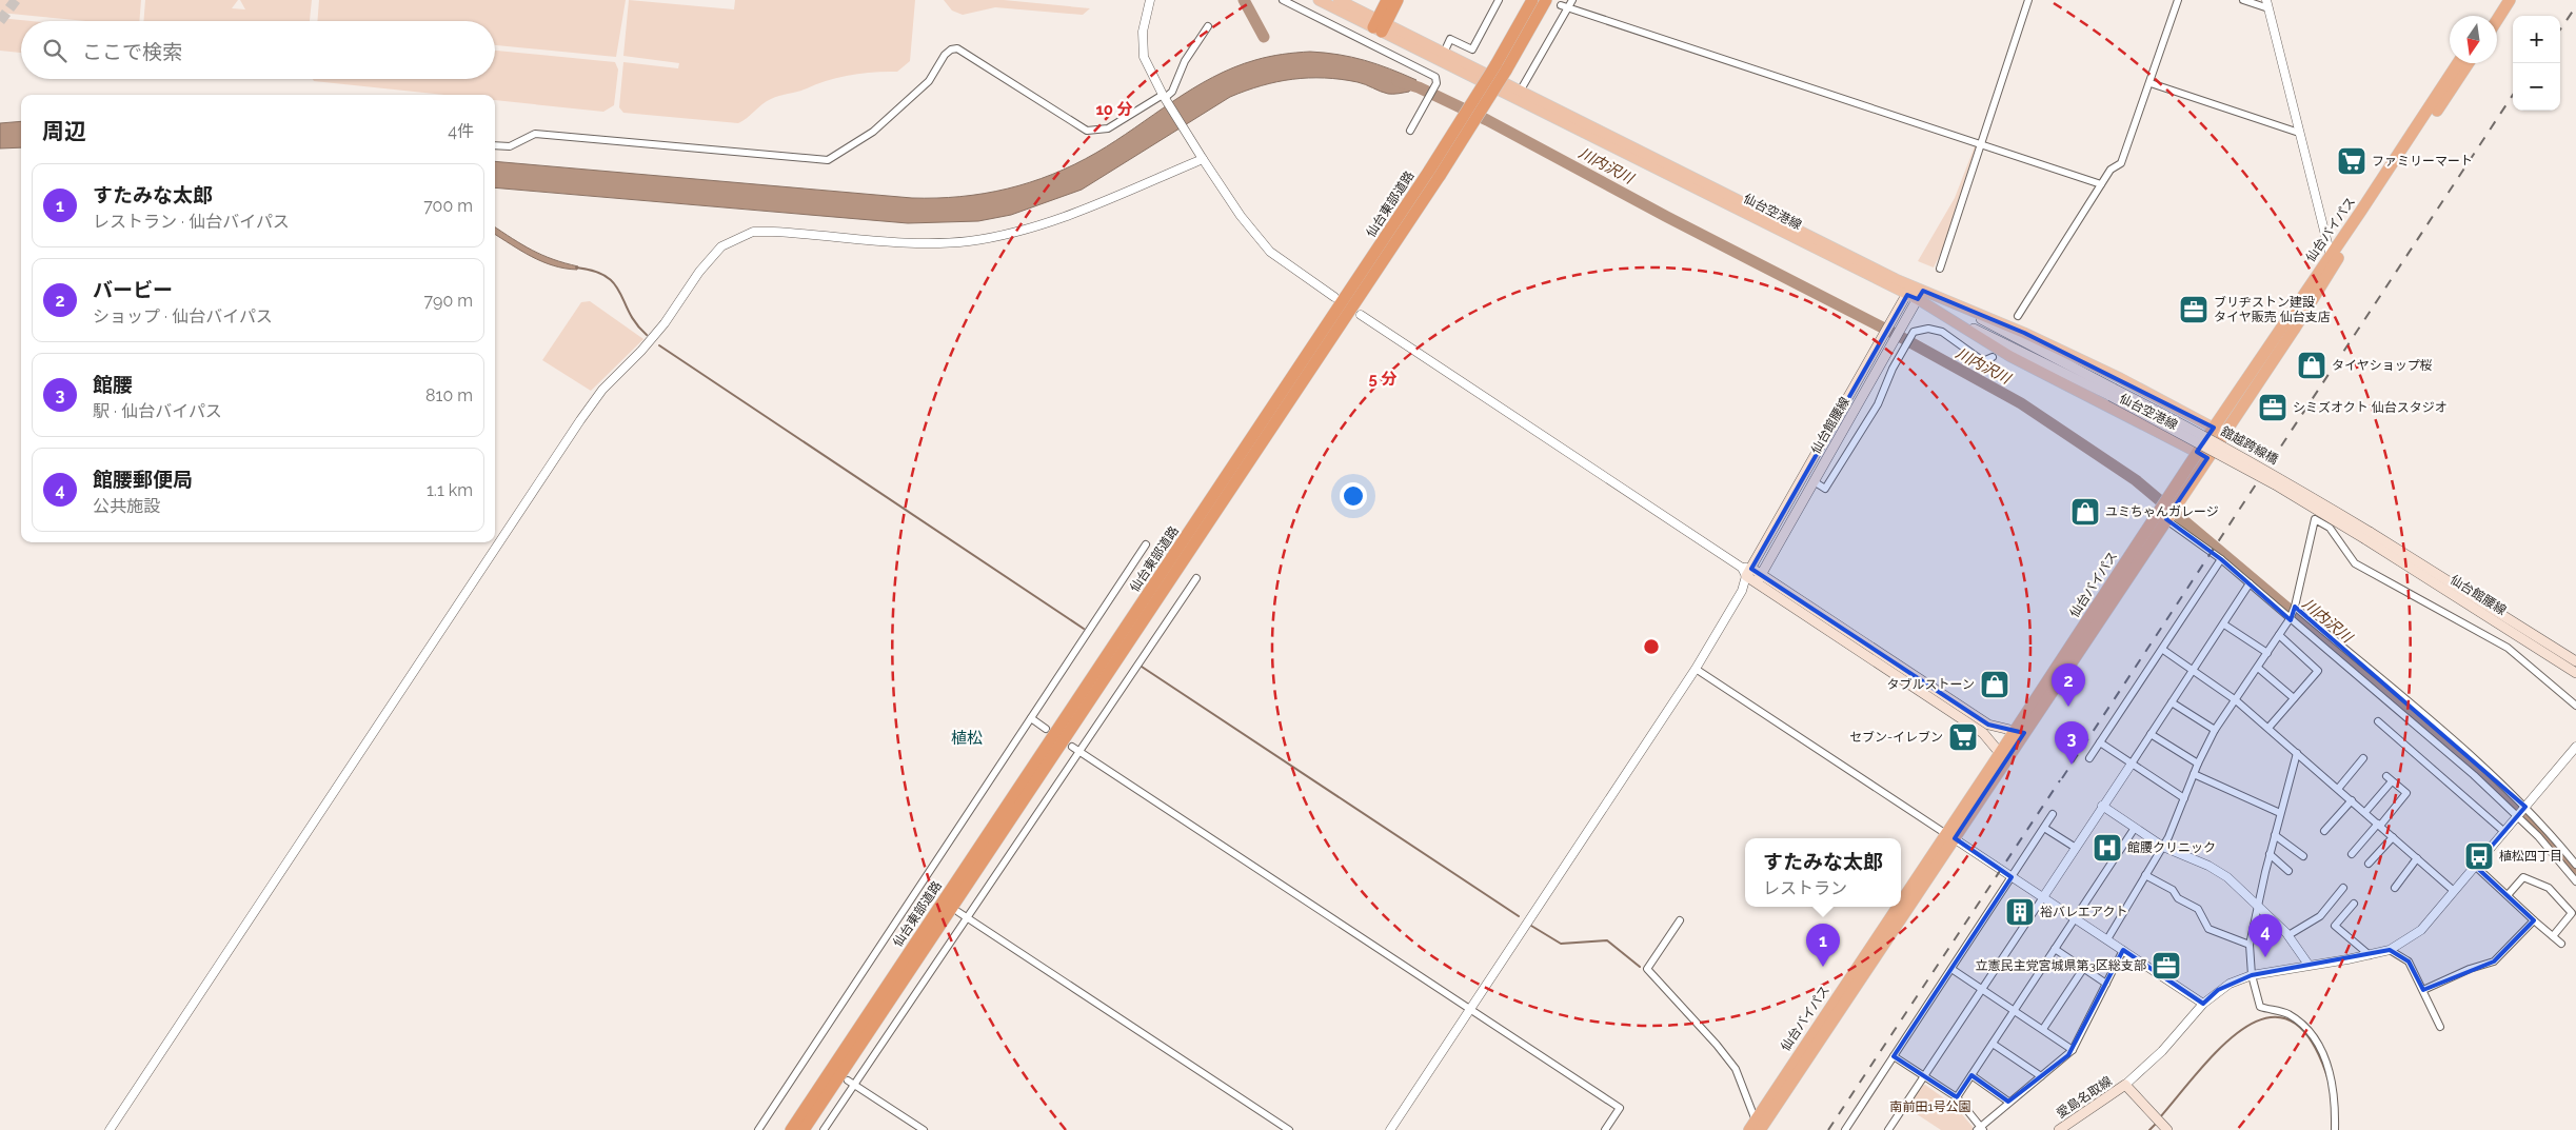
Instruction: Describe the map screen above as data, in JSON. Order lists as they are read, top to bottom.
{
  "streets": {
    "highway": ["仙台東部道路", "仙台バイパス"],
    "main road": [
      "仙台空港線",
      "仙台館腰線",
      "舘越跨線橋",
      "愛島名取線"
    ]
  },
  "crossings": [
    ["仙台空港線", "仙台バイパス"],
    ["仙台空港線", "仙台館腰線"],
    ["仙台館腰線", "舘越跨線橋"]
  ],
  "districts": ["植松"],
  "water": ["川内沢川"],
  "parks": ["南前田1号公園"],
  "places": {
    "supermarket": ["ファミリーマート", "セブン-イレブン"],
    "office": ["ブリヂストン建設 タイヤ販売 仙台支店", "シミズオクト 仙台スタジオ", "立憲民主党宮城県第3区総支部"],
    "shop": ["タイヤショップ桜", "ユミちゃんガレージ", "タブルストーン"],
    "hospital": ["館腰クリニック"],
    "bus stop": ["植松四丁目"],
    "building": ["裕バレエアクト"]
  },
  "north": "bottom",
  "page": {
    "map_buttons": ["+", "−"],
    "search": "ここで検索",
    "heading": ["周辺", "4件"],
    "list": [
      {
        "mark": "1",
        "name": "すたみな太郎",
        "note": "レストラン · 仙台バイパス",
        "value": "700 m"
      },
      {
        "mark": "2",
        "name": "バービー",
        "note": "ショップ · 仙台バイパス",
        "value": "790 m"
      },
      {
        "mark": "3",
        "name": "館腰",
        "note": "駅 · 仙台バイパス",
        "value": "810 m"
      },
      {
        "mark": "4",
        "name": "館腰郵便局",
        "note": "公共施設",
        "value": "1.1 km"
      }
    ],
    "pins": [
      "2",
      "3",
      "4",
      "1"
    ],
    "popup": ["すたみな太郎", "レストラン"]
  },
  "rings": ["10 分", "5 分"]
}
